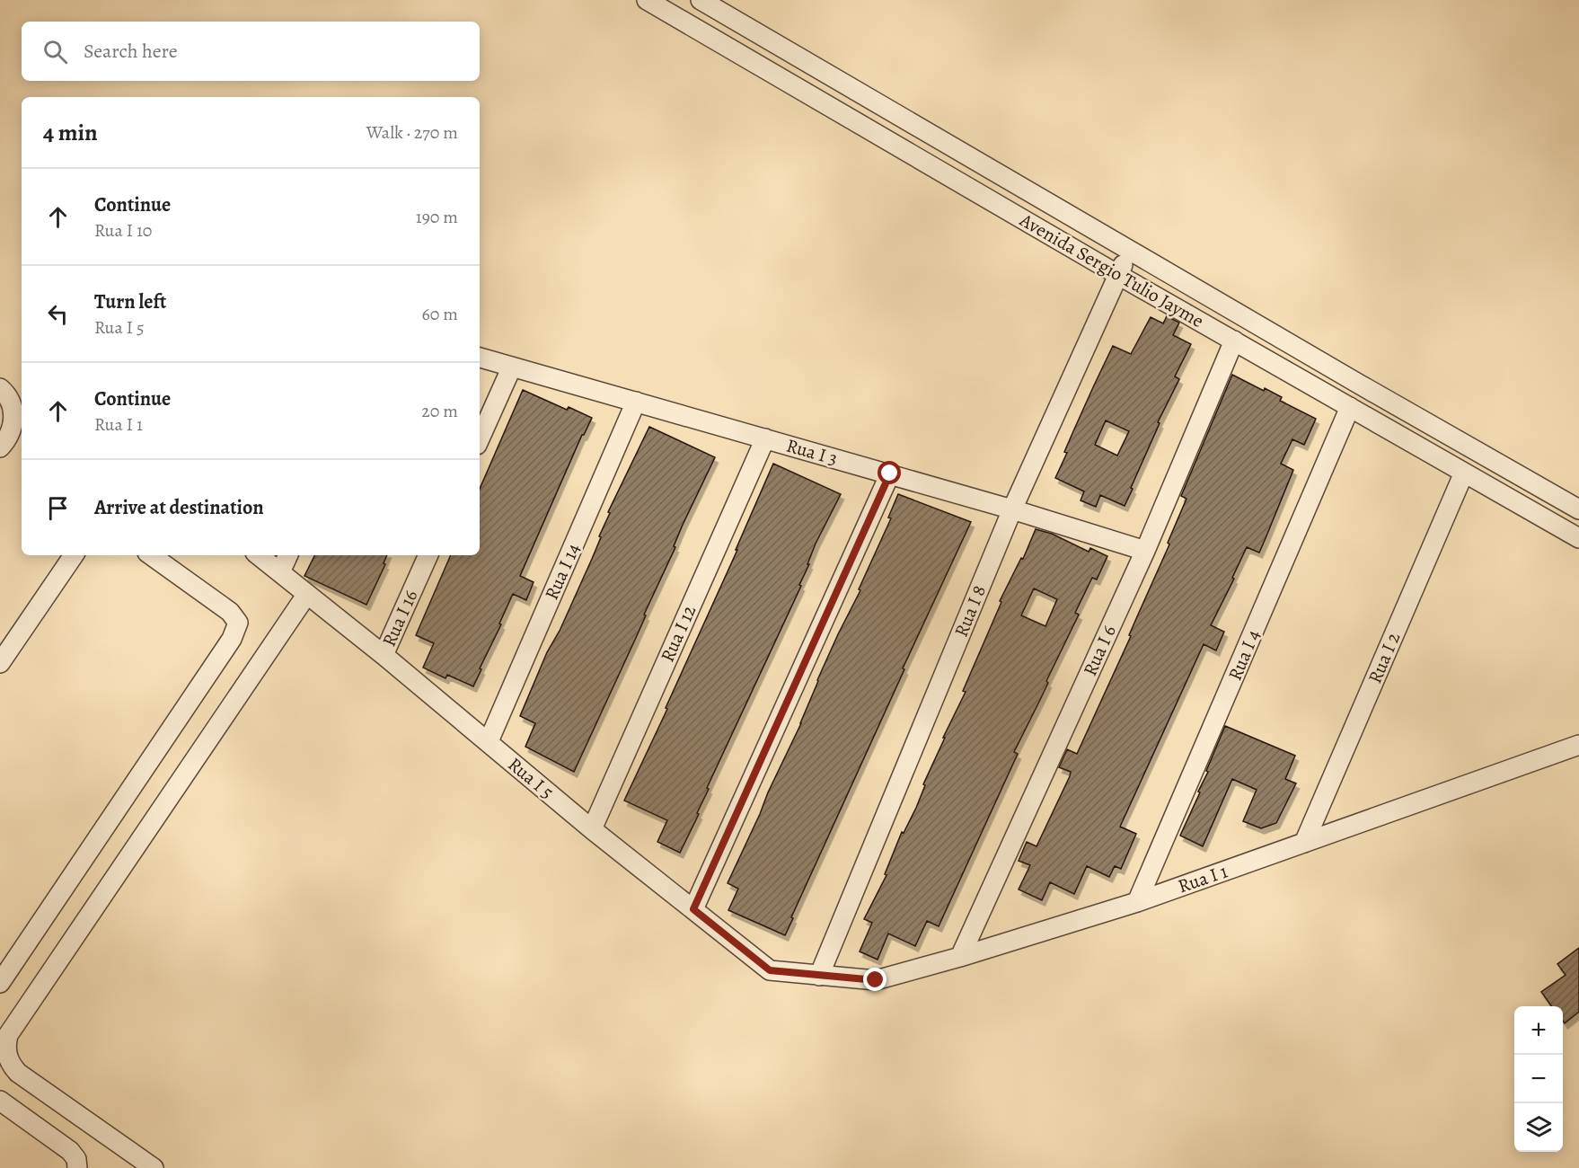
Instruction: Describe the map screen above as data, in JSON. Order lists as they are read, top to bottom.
{
  "streets": {
    "street": [
      "Avenida Sergio Tulio Jayme",
      "Rua I 3",
      "Rua I 14",
      "Rua I 8",
      "Rua I 16",
      "Rua I 12",
      "Rua I 6",
      "Rua I 4",
      "Rua I 2",
      "Rua I 5",
      "Rua I 1"
    ]
  },
  "crossings": [
    ["Avenida Sergio Tulio Jayme", "Rua I 8"],
    ["Avenida Sergio Tulio Jayme", "Rua I 6"],
    ["Avenida Sergio Tulio Jayme", "Rua I 4"],
    ["Avenida Sergio Tulio Jayme", "Rua I 2"],
    ["Rua I 3", "Rua I 14"],
    ["Rua I 3", "Rua I 8"],
    ["Rua I 3", "Rua I 12"],
    ["Rua I 3", "Rua I 6"],
    ["Rua I 14", "Rua I 5"],
    ["Rua I 8", "Rua I 5"],
    ["Rua I 8", "Rua I 1"],
    ["Rua I 16", "Rua I 5"],
    ["Rua I 12", "Rua I 5"],
    ["Rua I 6", "Rua I 1"],
    ["Rua I 4", "Rua I 1"],
    ["Rua I 2", "Rua I 1"],
    ["Rua I 5", "Rua I 1"]
  ],
  "page": {
    "search": "Search here",
    "heading": ["4 min", "Walk · 270 m"],
    "list": [
      ["Continue", "Rua I 10", "190 m"],
      ["Turn left", "Rua I 5", "60 m"],
      ["Continue", "Rua I 1", "20 m"],
      "Arrive at destination"
    ],
    "map_buttons": ["+", "−"]
  }
}
